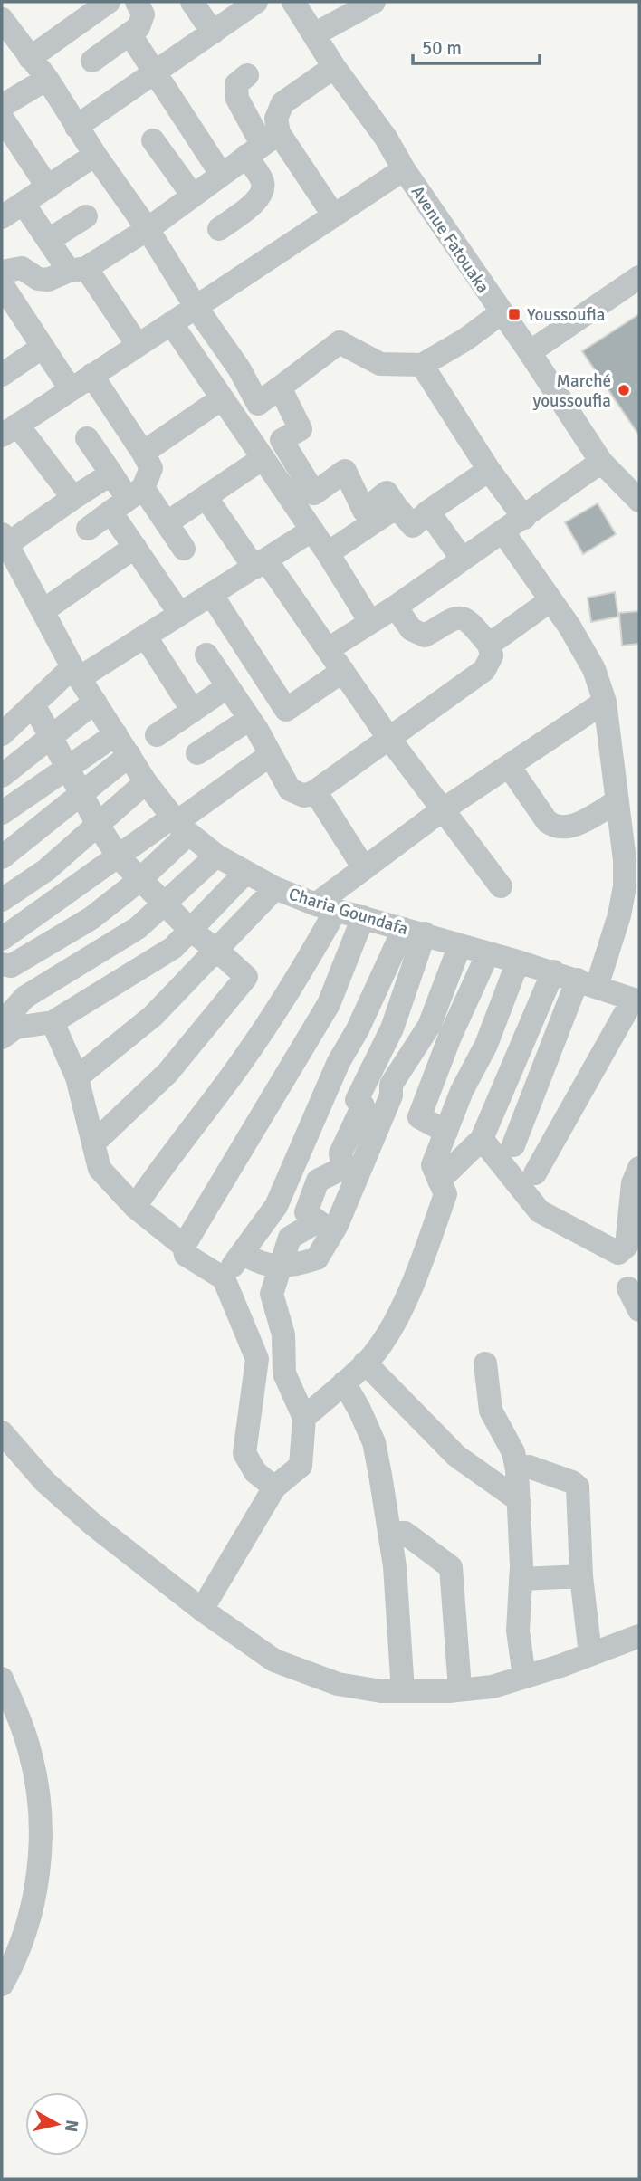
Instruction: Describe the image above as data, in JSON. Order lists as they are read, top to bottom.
{
  "streets": {
    "street": ["Avenue Fatouaka", "Charia Goundafa"]
  },
  "places": {
    "transit": ["Youssoufia"],
    "other": ["Marché youssoufia"]
  },
  "scale_bar": "50 m",
  "north": "right"
}
